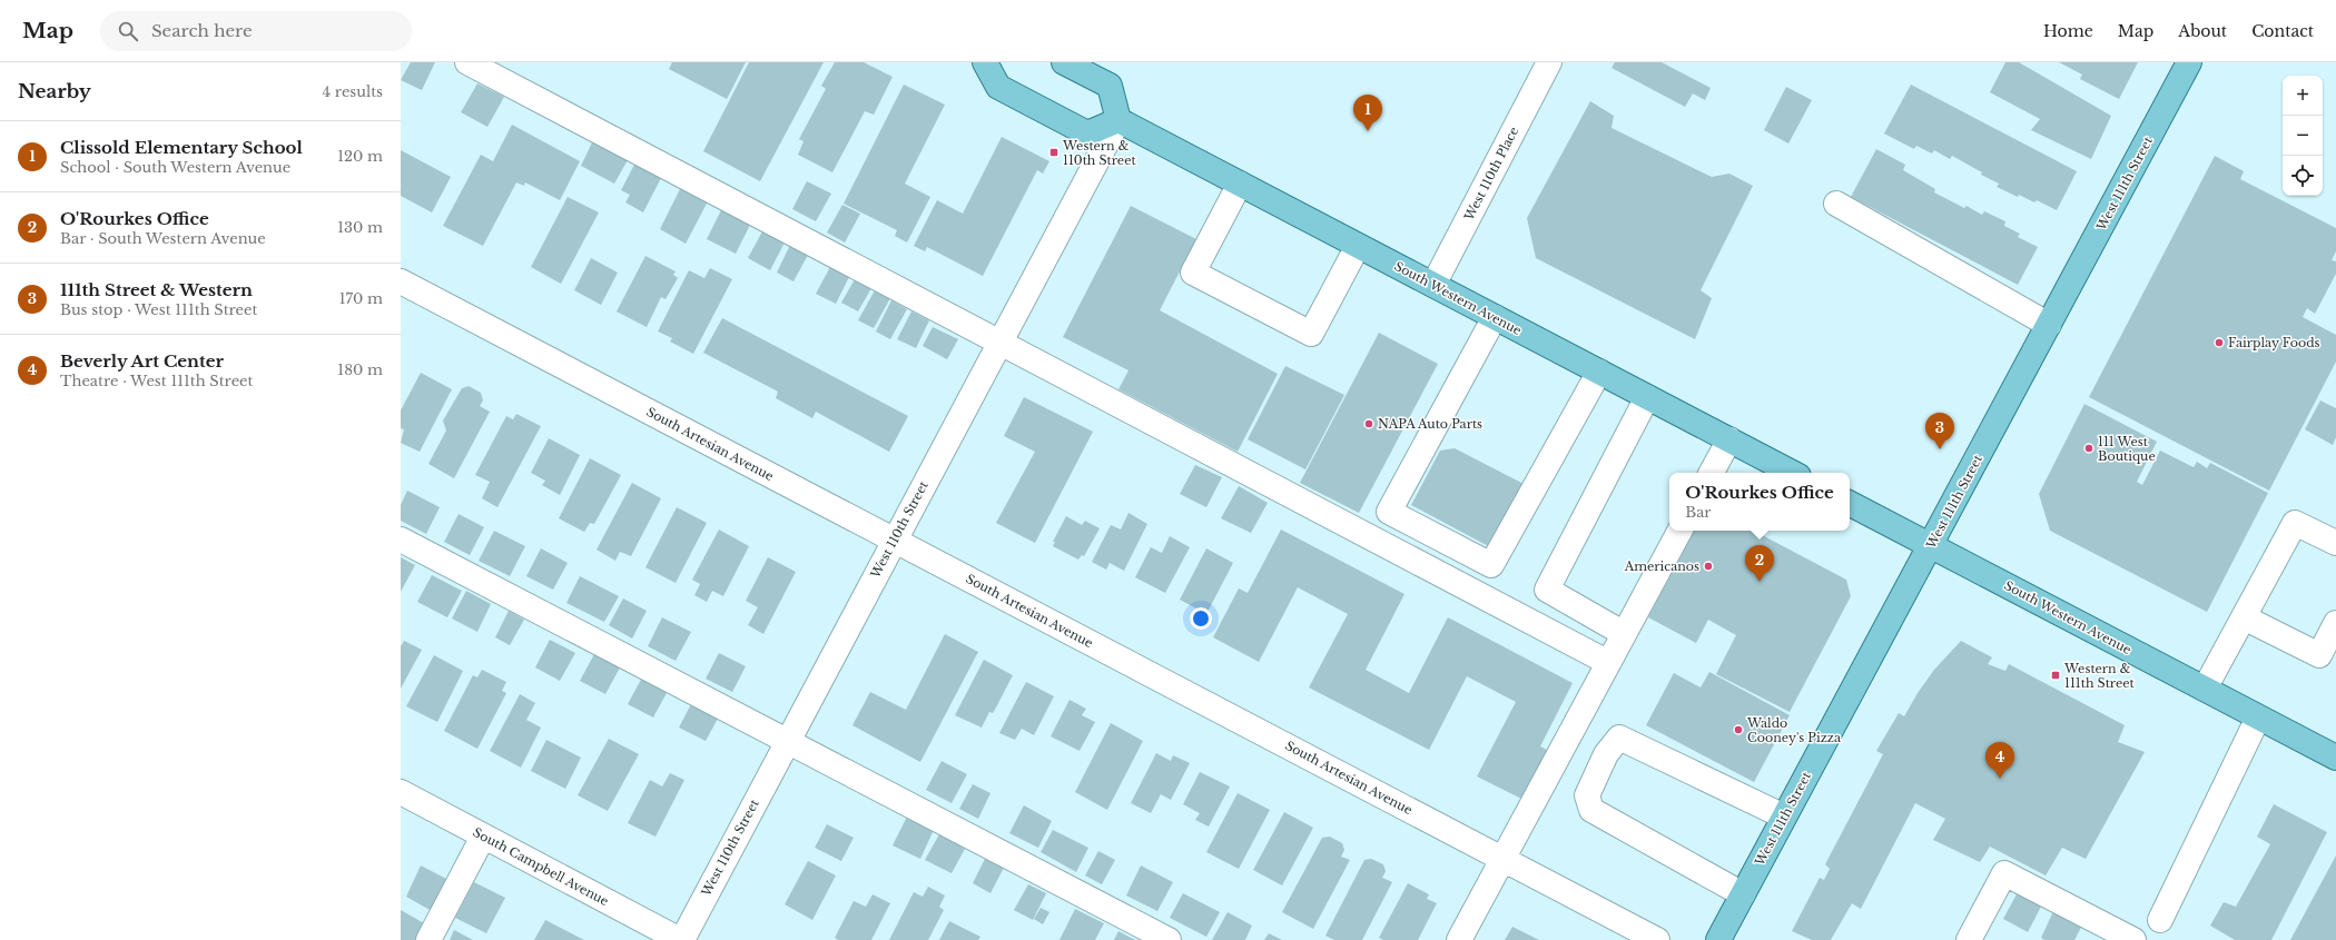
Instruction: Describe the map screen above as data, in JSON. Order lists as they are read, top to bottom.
{
  "streets": {
    "main road": ["West 111th Street", "South Western Avenue"],
    "street": [
      "West 110th Place",
      "South Artesian Avenue",
      "West 110th Street",
      "South Campbell Avenue"
    ]
  },
  "crossings": [
    ["West 110th Place", "South Western Avenue"],
    ["West 111th Street", "South Western Avenue"],
    ["South Western Avenue", "West 110th Street"],
    ["South Artesian Avenue", "West 110th Street"],
    ["West 110th Street", "South Campbell Avenue"]
  ],
  "places": {
    "transit": ["Western & 110th Street", "Western & 111th Street"],
    "other": [
      "Fairplay Foods",
      "NAPA Auto Parts",
      "111 West Boutique",
      "Americanos",
      "Waldo Cooney's Pizza"
    ]
  },
  "page": {
    "header": "Map",
    "search": "Search here",
    "nav": [
      "Home",
      "Map",
      "About",
      "Contact"
    ],
    "heading": ["Nearby", "4 results"],
    "map_buttons": ["+", "−"],
    "pins": [
      "1",
      "3",
      "2",
      "4"
    ],
    "list": [
      {
        "mark": "1",
        "name": "Clissold Elementary School",
        "note": "School · South Western Avenue",
        "value": "120 m"
      },
      {
        "mark": "2",
        "name": "O'Rourkes Office",
        "note": "Bar · South Western Avenue",
        "value": "130 m"
      },
      {
        "mark": "3",
        "name": "111th Street & Western",
        "note": "Bus stop · West 111th Street",
        "value": "170 m"
      },
      {
        "mark": "4",
        "name": "Beverly Art Center",
        "note": "Theatre · West 111th Street",
        "value": "180 m"
      }
    ],
    "popup": ["O'Rourkes Office", "Bar"]
  }
}
